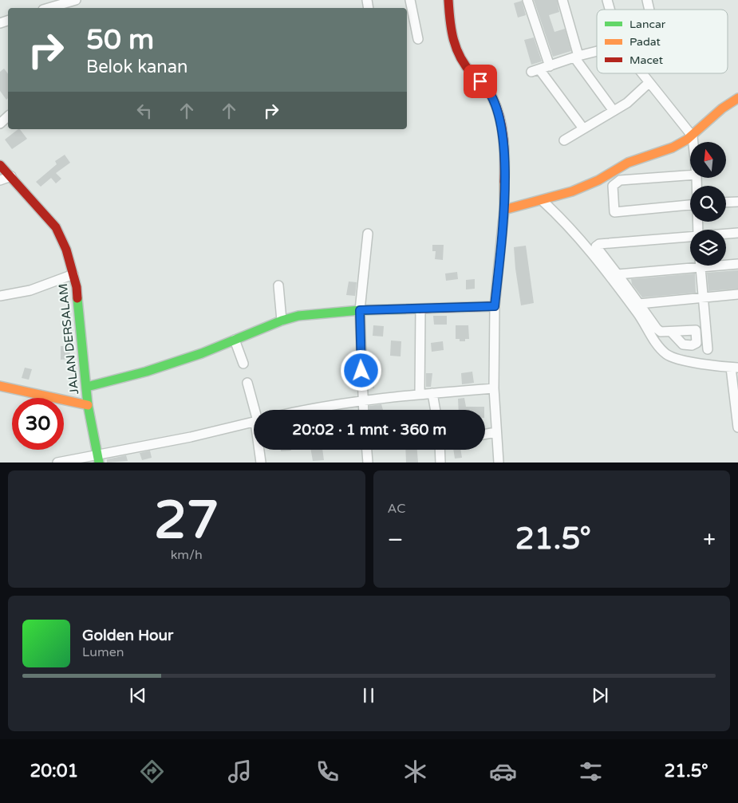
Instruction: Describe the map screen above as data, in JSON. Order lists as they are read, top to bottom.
{
  "streets": {
    "street": ["JALAN DERSALAM"]
  },
  "legend": ["Lancar", "Padat", "Macet"],
  "north": "top",
  "page": {
    "turn": ["50 m", "Belok kanan"],
    "limit": "30",
    "trip": "20:02 · 1 mnt · 360 m",
    "tile": [
      ["27", "km/h"],
      "AC"
    ],
    "heat": ["−", "21.5°", "+"],
    "song": ["Golden Hour", "Lumen"],
    "tabs": ["20:01", "21.5°"]
  }
}
